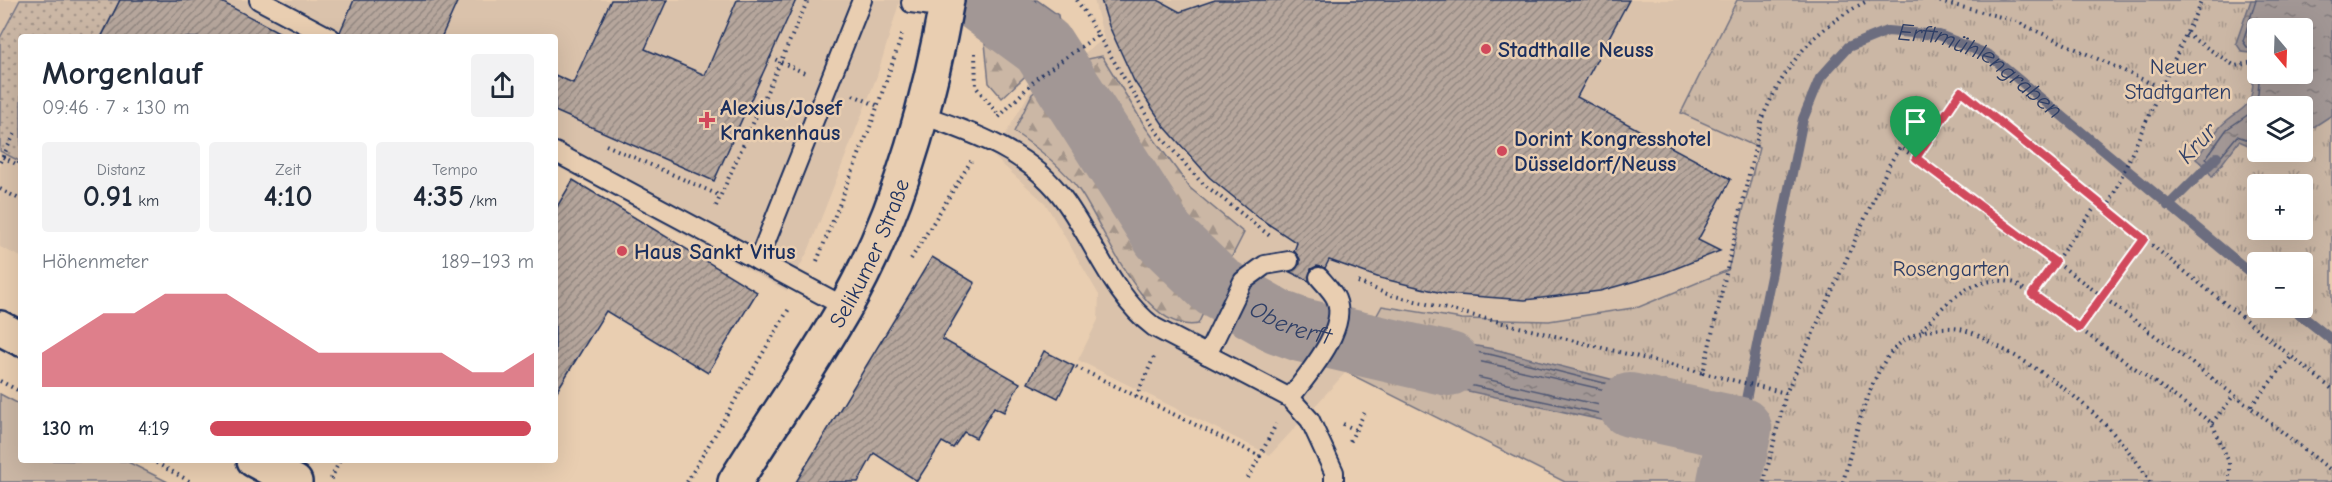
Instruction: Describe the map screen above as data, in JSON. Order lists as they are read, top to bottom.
{
  "streets": {
    "street": ["Selikumer Straße"]
  },
  "water": ["Erftmühlengraben", "Krur", "Obererft"],
  "parks": ["Neuer Stadtgarten", "Rosengarten"],
  "places": {
    "other": ["Stadthalle Neuss", "Dorint Kongresshotel Düsseldorf/Neuss", "Haus Sankt Vitus"],
    "health": ["Alexius/Josef Krankenhaus"]
  },
  "north": "bottom",
  "page": {
    "map_buttons": ["+", "−"],
    "heading": ["Morgenlauf", "09:46 · 7 × 130 m"],
    "stats": [
      ["Distanz", "0.91 km"],
      ["Zeit", "4:10"],
      ["Tempo", "4:35 /km"]
    ],
    "chart": ["Höhenmeter", "189–193 m"],
    "list": [
      {
        "name": "130 m",
        "note": "4:19"
      }
    ]
  }
}
